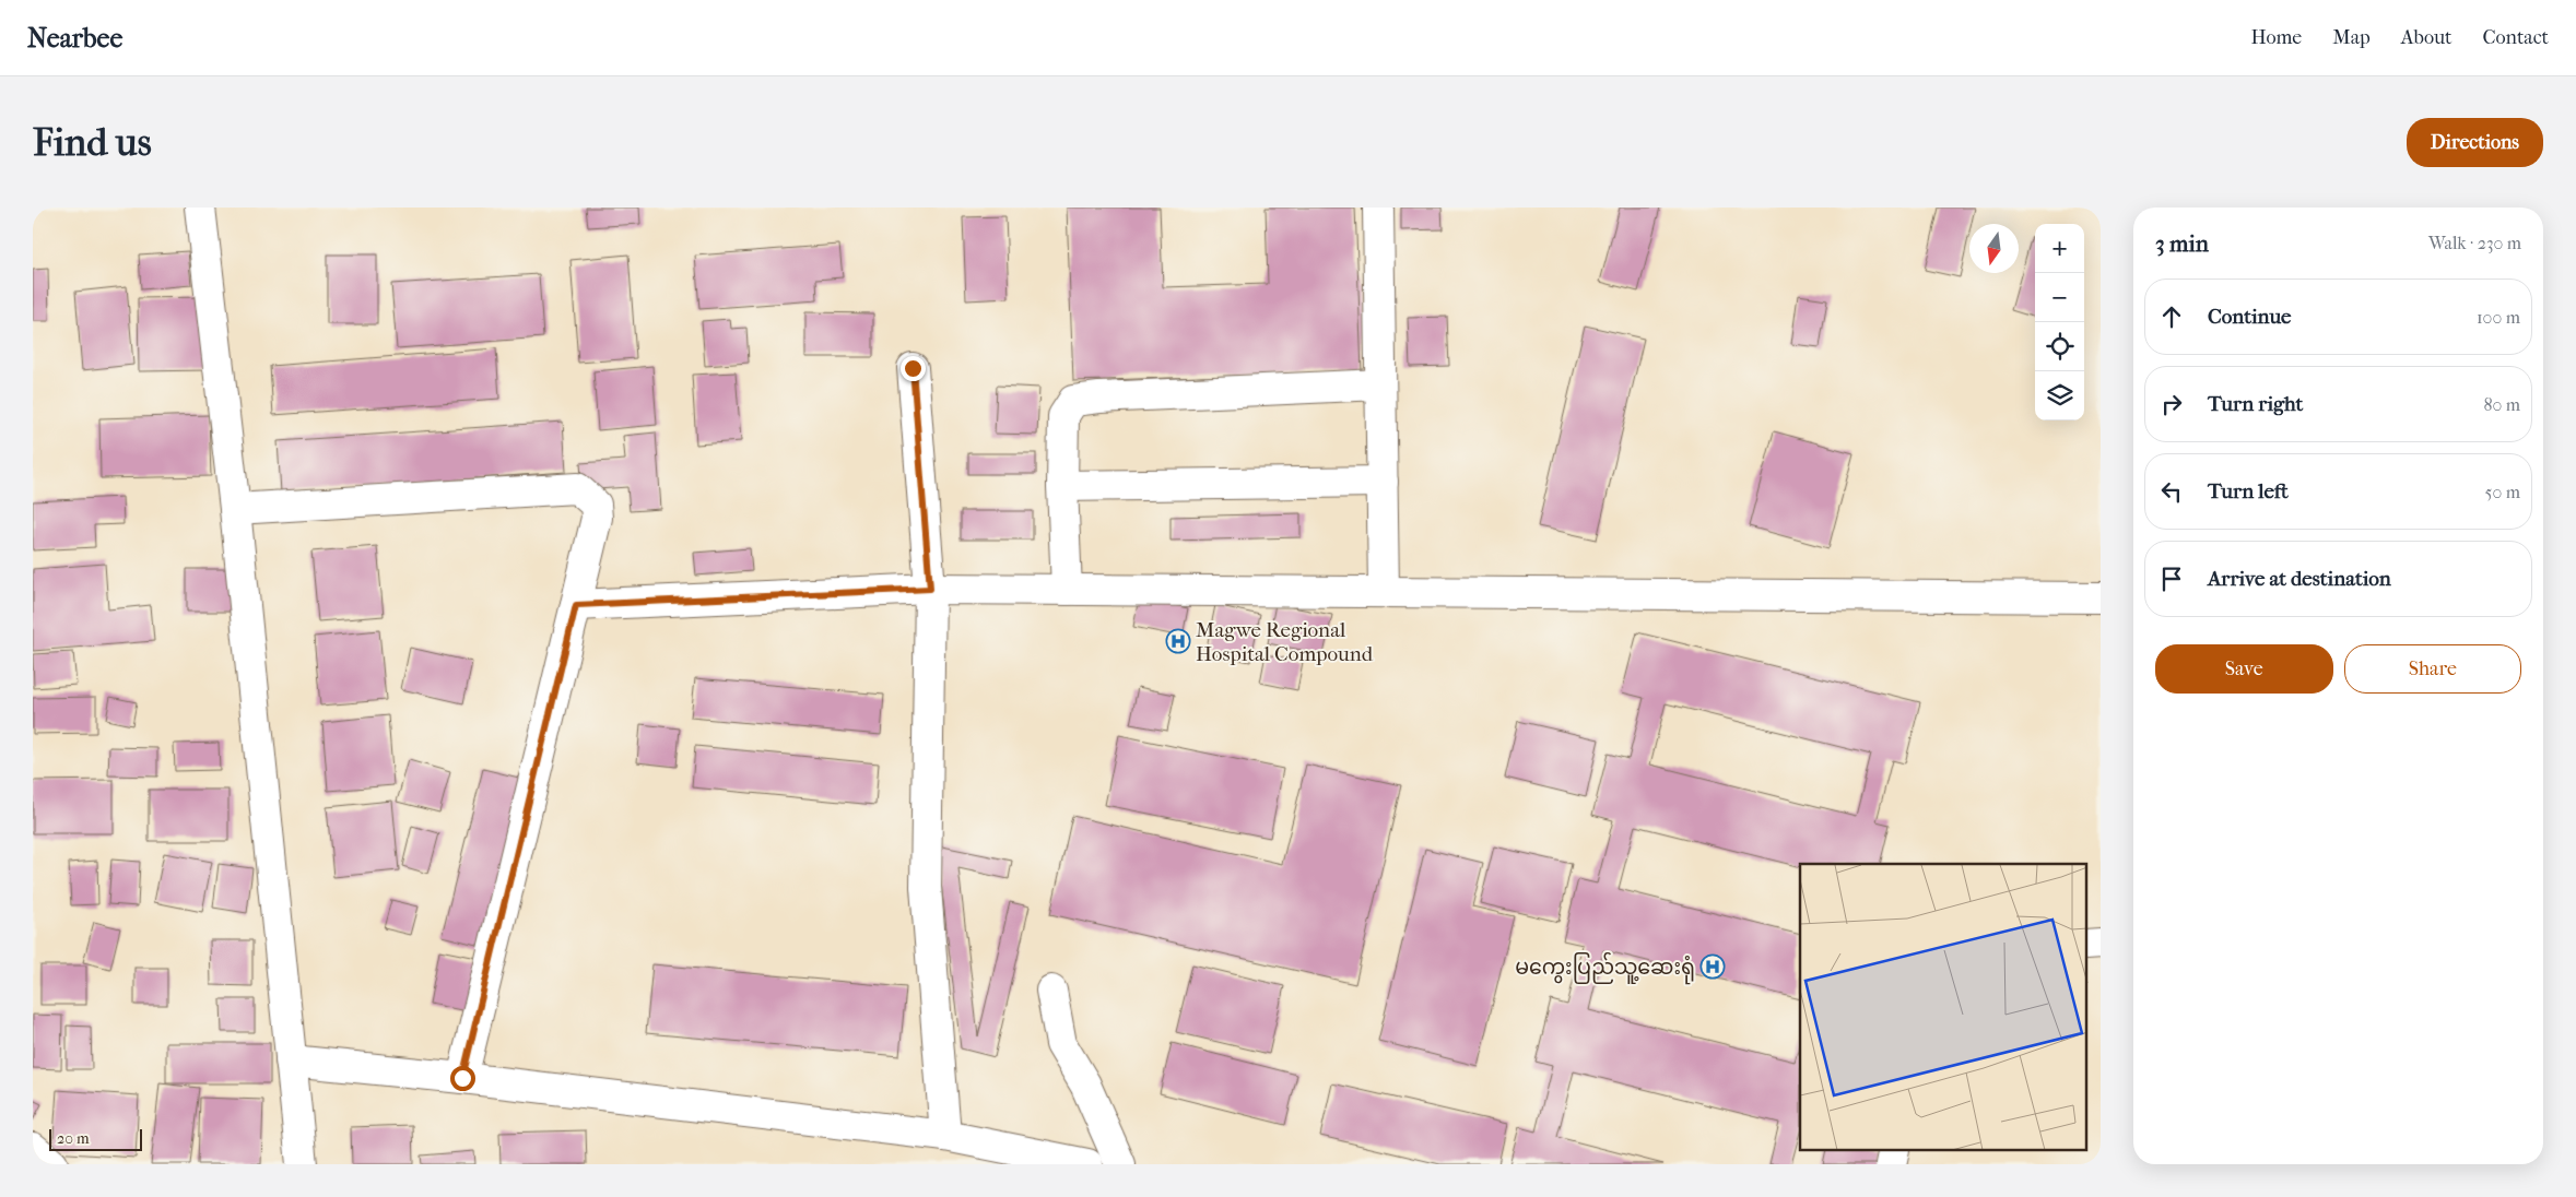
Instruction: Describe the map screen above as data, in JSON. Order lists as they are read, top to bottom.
{
  "places": {
    "hospital": ["Magwe Regional Hospital Compound", "မကွေးပြည်သူ့ဆေးရုံ"]
  },
  "scale_bar": "20 m",
  "north": "bottom",
  "page": {
    "header": "Nearbee",
    "nav": [
      "Home",
      "Map",
      "About",
      "Contact"
    ],
    "buttons": [
      "Directions",
      ["Save", "Share"]
    ],
    "title": "Find us",
    "heading": ["3 min", "Walk · 230 m"],
    "map_buttons": ["+", "−"],
    "list": [
      ["Continue", "100 m"],
      ["Turn right", "80 m"],
      ["Turn left", "50 m"],
      "Arrive at destination"
    ],
    "scale": "20 m"
  }
}
